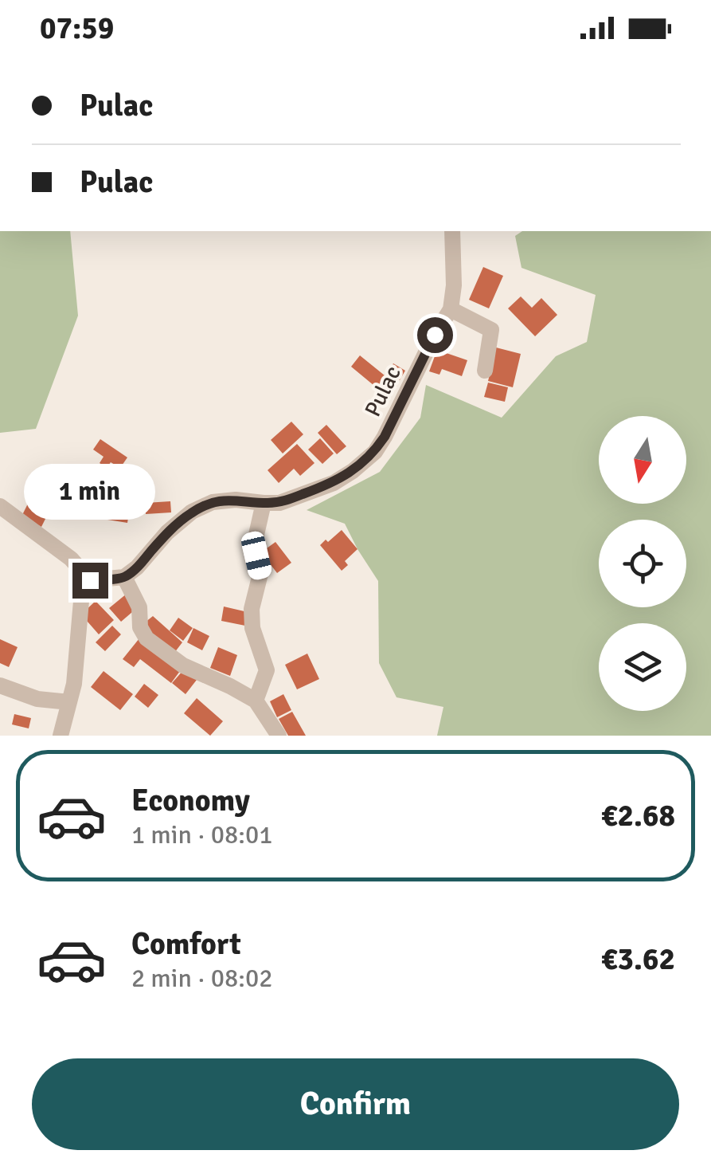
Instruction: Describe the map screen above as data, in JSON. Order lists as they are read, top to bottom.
{
  "streets": {
    "street": ["Pulac"]
  },
  "north": "bottom",
  "page": {
    "status": "07:59",
    "banner": ["Pulac", "Pulac"],
    "bubble": "1 min",
    "list": [
      {
        "name": "Economy",
        "note": "1 min · 08:01",
        "value": "€2.68"
      },
      {
        "name": "Comfort",
        "note": "2 min · 08:02",
        "value": "€3.62"
      }
    ],
    "buttons": "Confirm"
  }
}
